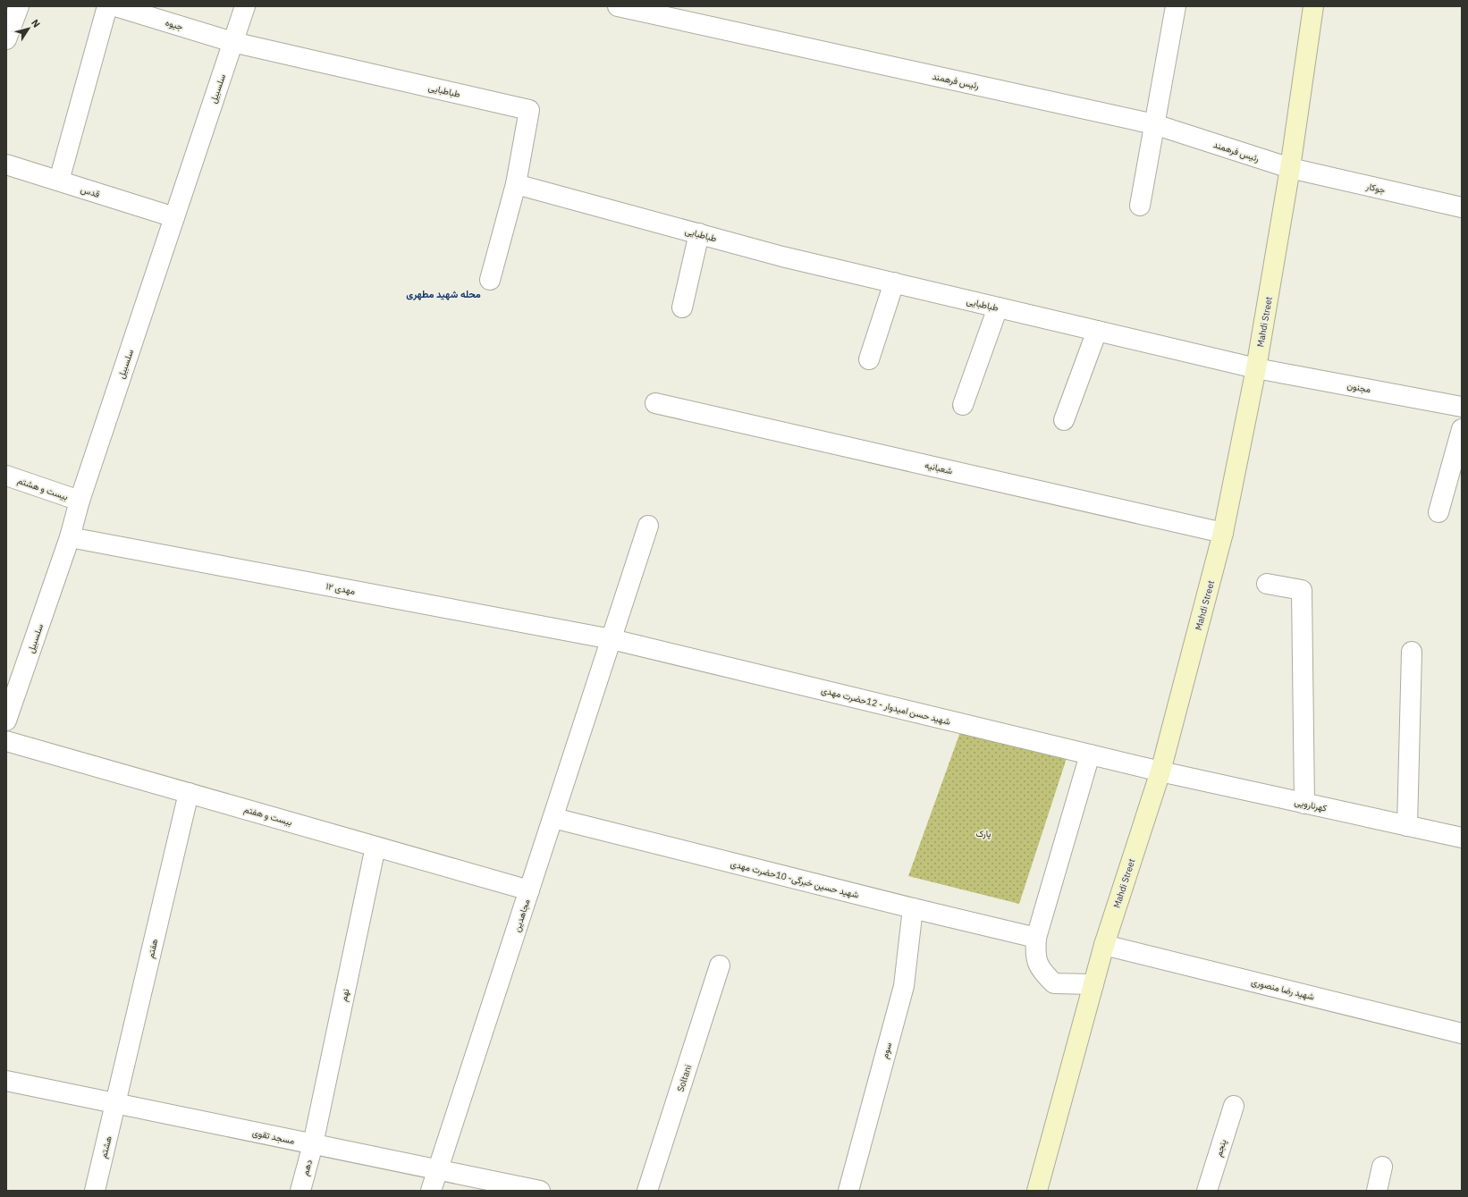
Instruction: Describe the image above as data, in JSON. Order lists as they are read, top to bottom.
{
  "streets": {
    "main road": ["Mahdi Street"],
    "street": [
      "جیوه",
      "رئیس فرهمند",
      "سلسبیل",
      "طباطبایی",
      "جوکار",
      "قدس",
      "مجنون",
      "شعبانیه",
      "بیست و هشتم",
      "مهدی ۱۲",
      "شهید حسن امیدوار - 12حضرت مهدی",
      "کهرنارویی",
      "بیست و هفتم",
      "شهید حسین خبرگی- 10حضرت مهدی",
      "مجاهدین",
      "هفتم",
      "شهید رضا منصوری",
      "نهم",
      "سوم",
      "Soltani",
      "مسجد تقوی",
      "هشتم",
      "پنجم",
      "دهم"
    ]
  },
  "crossings": [
    ["جیوه", "سلسبیل"],
    ["جیوه", "طباطبایی"],
    ["رئیس فرهمند", "جوکار"],
    ["رئیس فرهمند", "Mahdi Street"],
    ["سلسبیل", "طباطبایی"],
    ["سلسبیل", "قدس"],
    ["سلسبیل", "بیست و هشتم"],
    ["سلسبیل", "مهدی ۱۲"],
    ["طباطبایی", "Mahdi Street"],
    ["طباطبایی", "مجنون"],
    ["جوکار", "Mahdi Street"],
    ["Mahdi Street", "مجنون"],
    ["Mahdi Street", "شعبانیه"],
    ["Mahdi Street", "شهید حسن امیدوار - 12حضرت مهدی"],
    ["Mahdi Street", "کهرنارویی"],
    ["Mahdi Street", "شهید رضا منصوری"],
    ["مهدی ۱۲", "شهید حسن امیدوار - 12حضرت مهدی"],
    ["مهدی ۱۲", "مجاهدین"],
    ["شهید حسن امیدوار - 12حضرت مهدی", "کهرنارویی"],
    ["شهید حسن امیدوار - 12حضرت مهدی", "مجاهدین"],
    ["بیست و هفتم", "مجاهدین"],
    ["بیست و هفتم", "هفتم"],
    ["بیست و هفتم", "نهم"],
    ["شهید حسین خبرگی- 10حضرت مهدی", "مجاهدین"],
    ["شهید حسین خبرگی- 10حضرت مهدی", "سوم"],
    ["مجاهدین", "مسجد تقوی"],
    ["هفتم", "مسجد تقوی"],
    ["هفتم", "هشتم"],
    ["نهم", "مسجد تقوی"],
    ["نهم", "دهم"],
    ["مسجد تقوی", "هشتم"],
    ["مسجد تقوی", "دهم"]
  ],
  "districts": ["محله شهید مطهری"],
  "parks": ["پارک"],
  "north": "top right"
}
